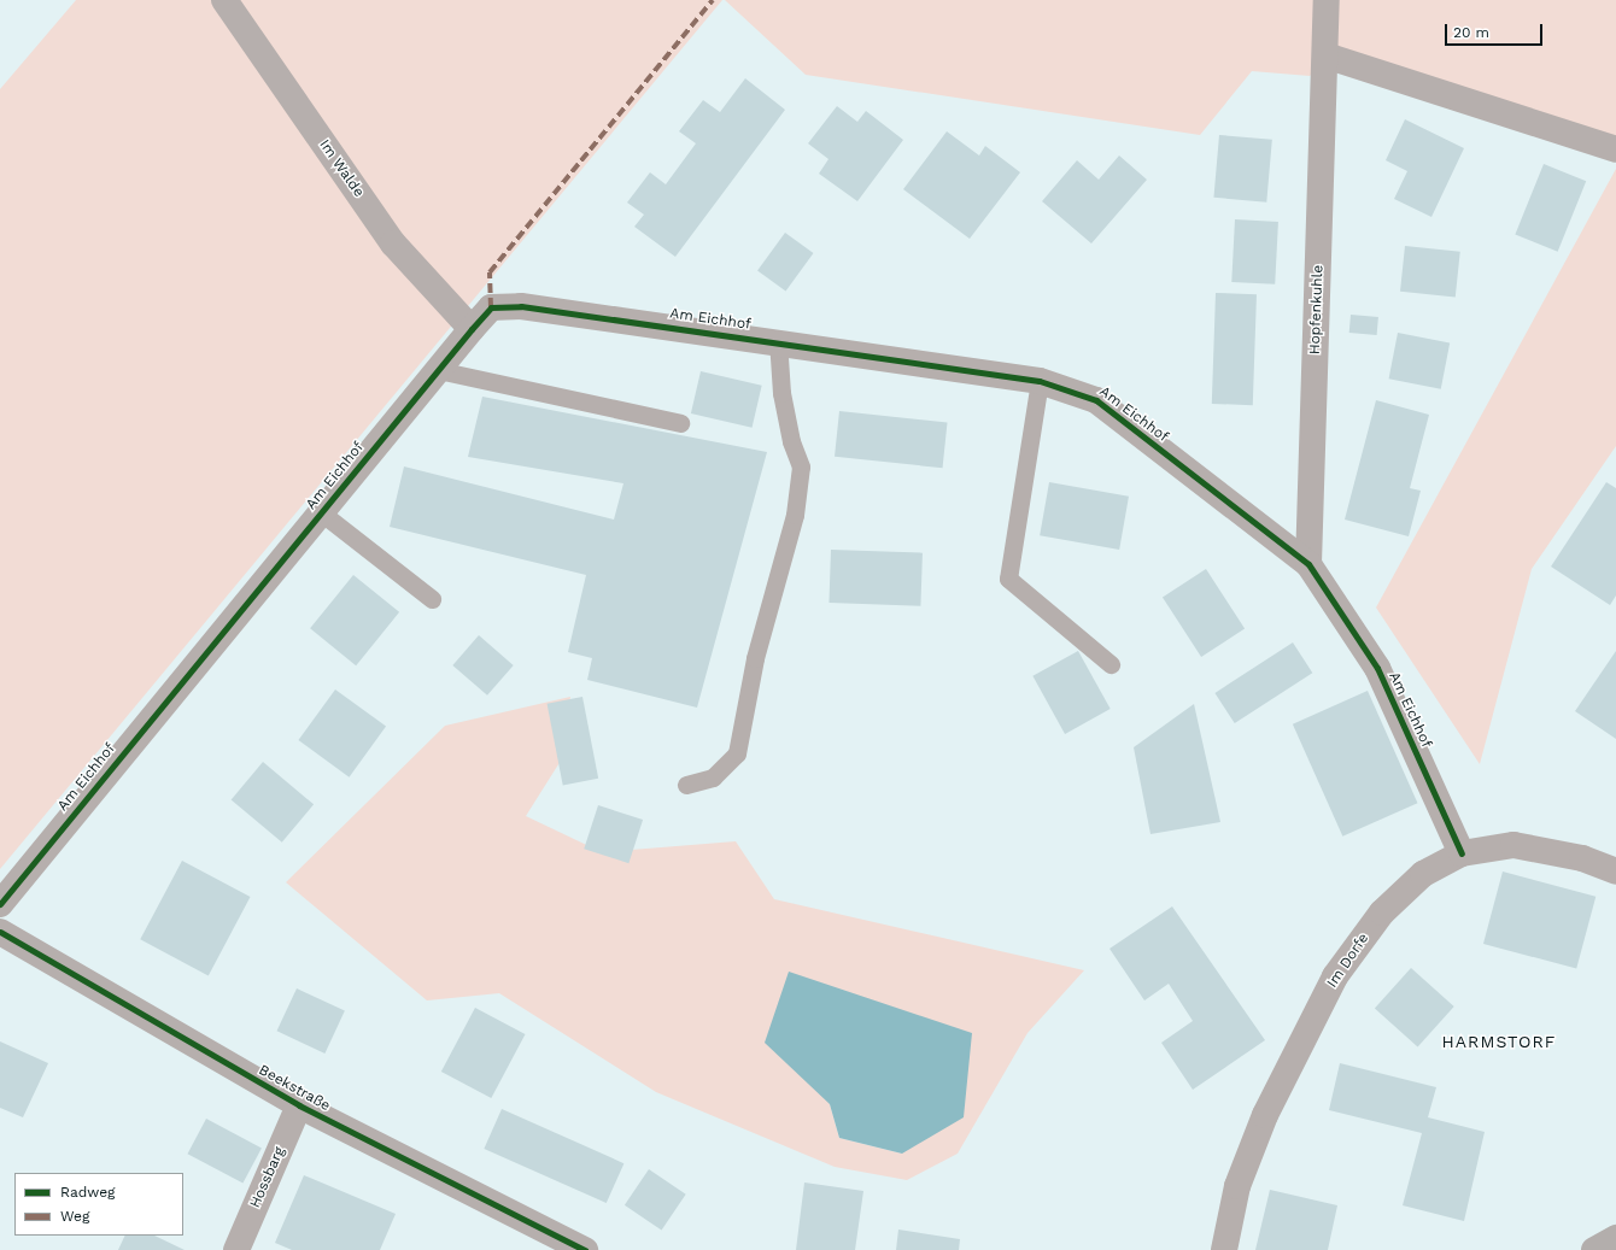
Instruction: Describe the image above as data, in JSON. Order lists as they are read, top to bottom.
{
  "streets": {
    "street": [
      "Im Walde",
      "Hopfenkuhle",
      "Am Eichhof",
      "Im Dorfe",
      "Beekstraße",
      "Hossbarg"
    ]
  },
  "crossings": [
    ["Im Walde", "Am Eichhof"],
    ["Hopfenkuhle", "Am Eichhof"],
    ["Am Eichhof", "Im Dorfe"],
    ["Beekstraße", "Hossbarg"]
  ],
  "districts": ["HARMSTORF"],
  "legend": ["Radweg", "Weg"],
  "scale_bar": "20 m"
}
